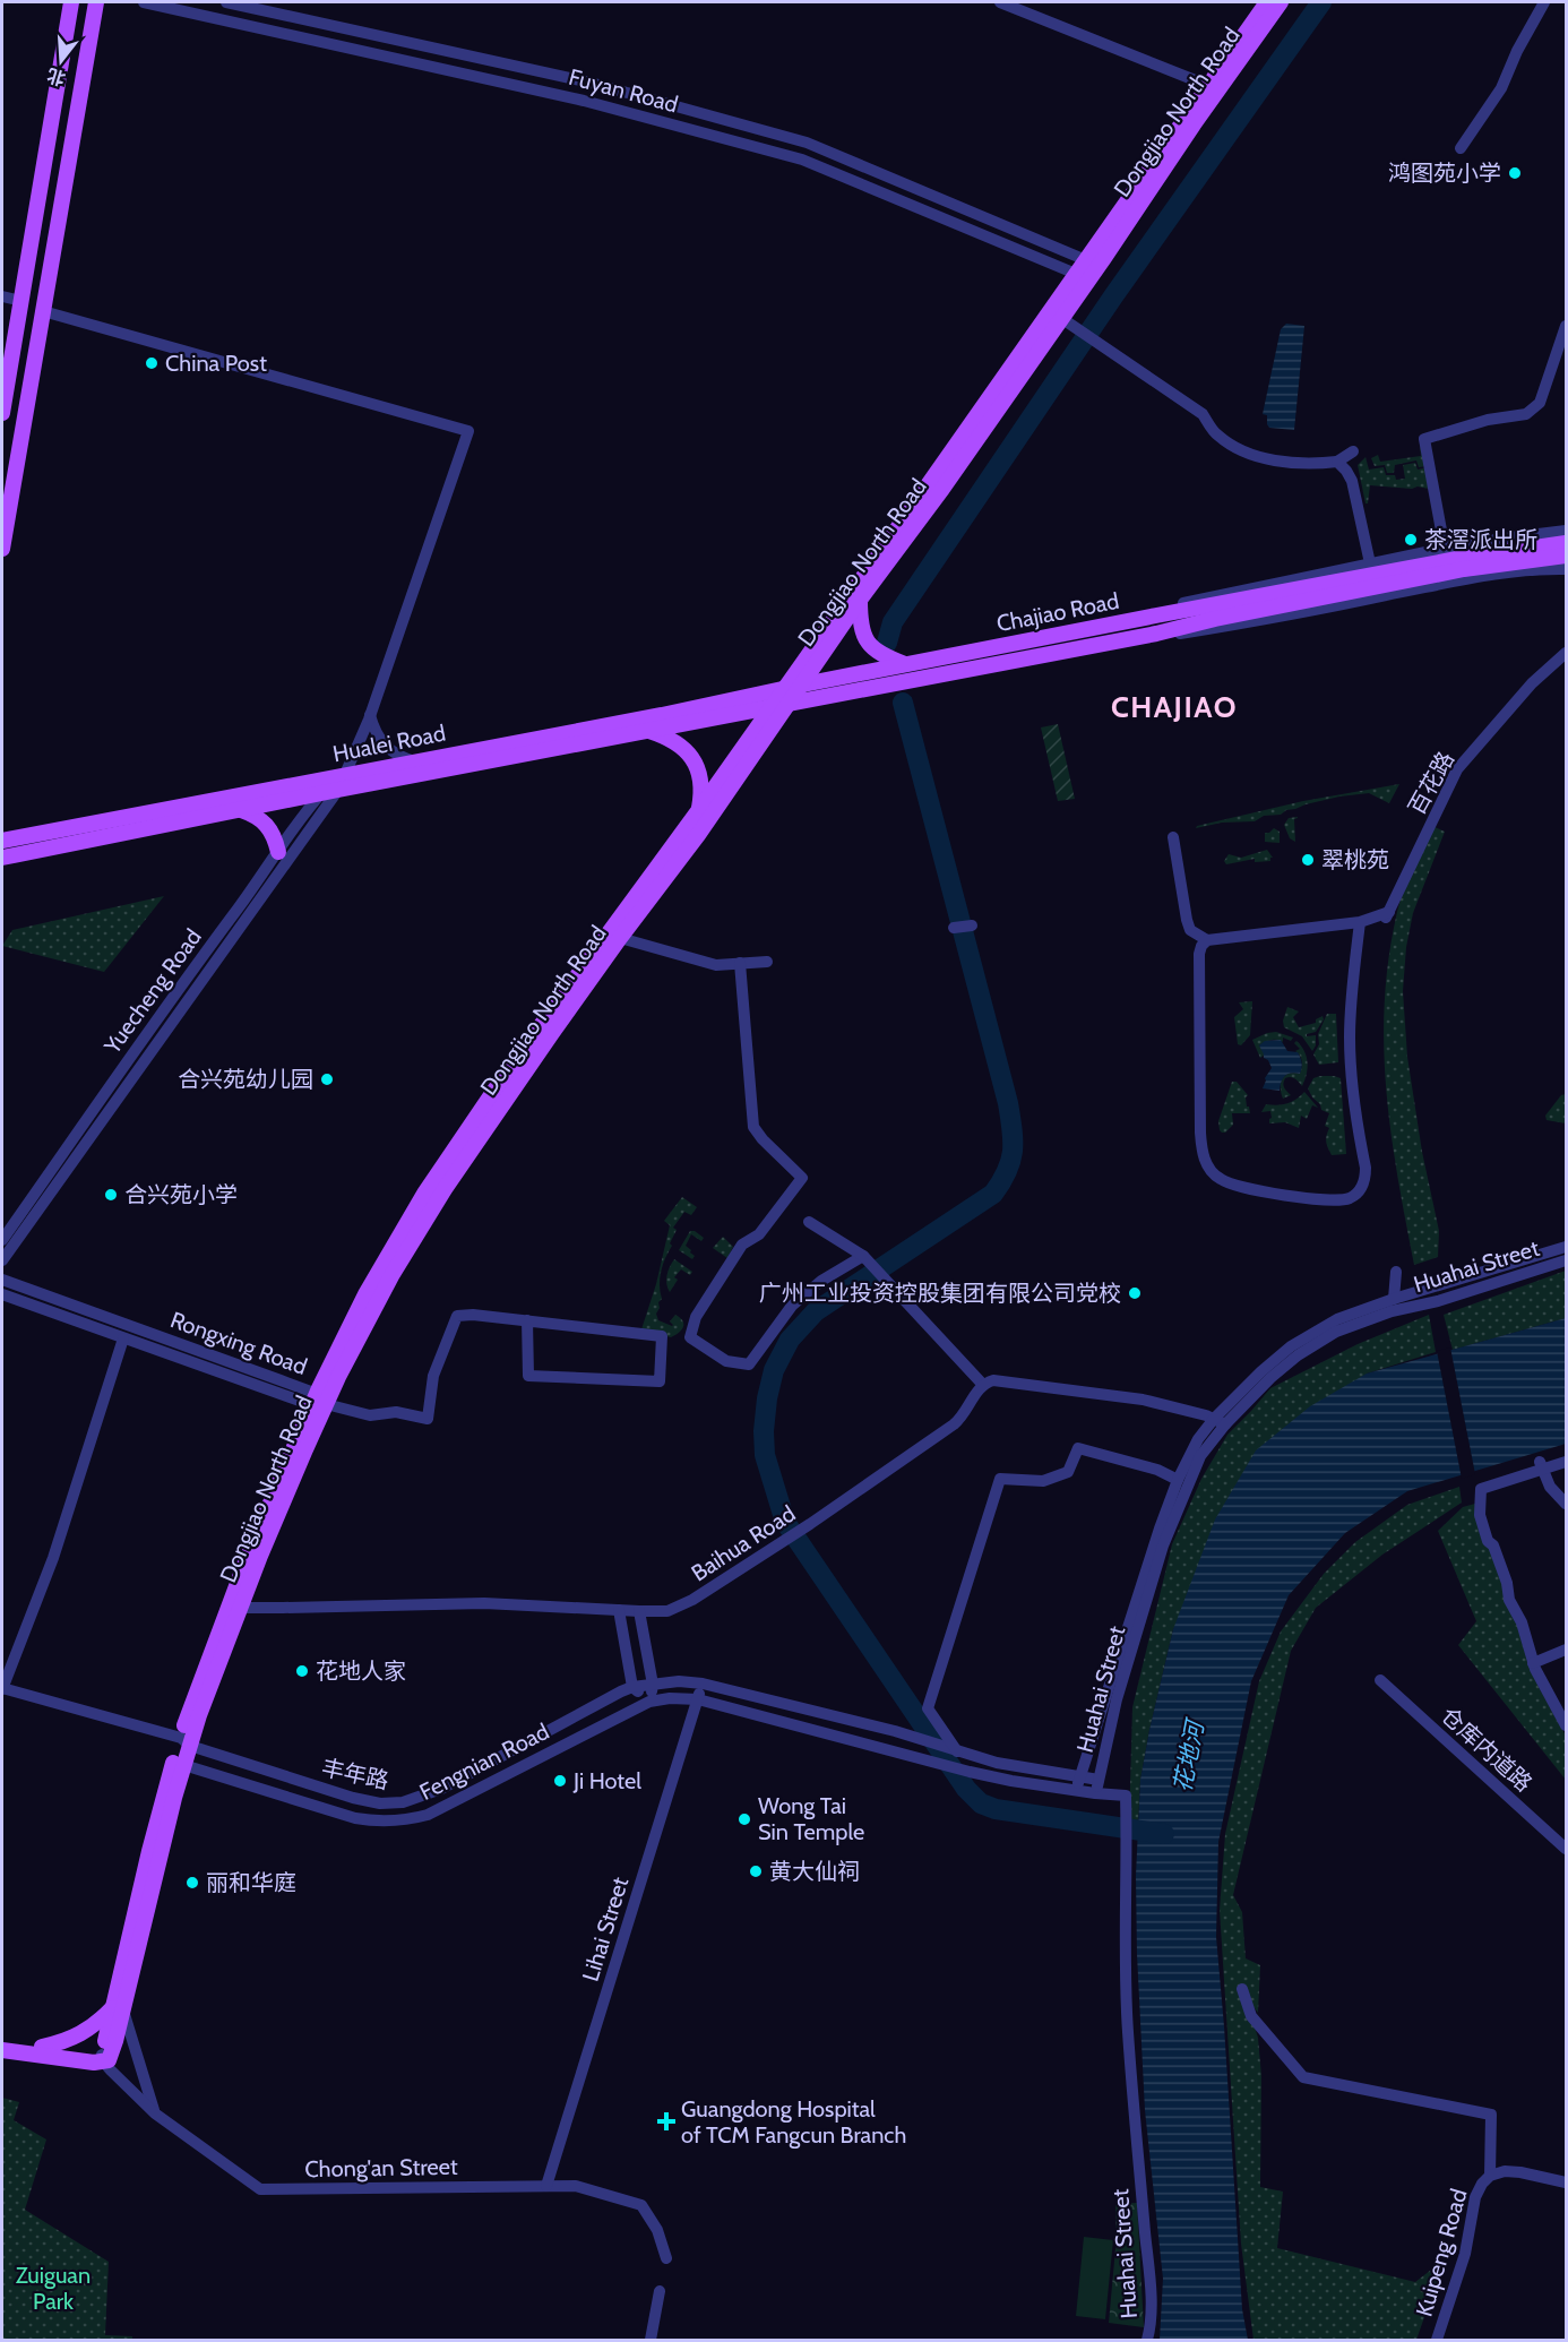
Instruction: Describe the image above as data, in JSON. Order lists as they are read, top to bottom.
{
  "streets": {
    "main road": ["Dongjiao North Road", "Chajiao Road", "Hualei Road"],
    "street": [
      "Fuyan Road",
      "百花路",
      "Yuecheng Road",
      "Huahai Street",
      "Rongxing Road",
      "Baihua Road",
      "仓库内道路",
      "Fengnian Road",
      "丰年路",
      "Lihai Street",
      "Chong'an Street",
      "Kuipeng Road"
    ]
  },
  "crossings": [
    ["Fuyan Road", "Dongjiao North Road"],
    ["Dongjiao North Road", "Chajiao Road"],
    ["Dongjiao North Road", "Hualei Road"],
    ["Dongjiao North Road", "Rongxing Road"],
    ["Dongjiao North Road", "Baihua Road"],
    ["Dongjiao North Road", "Fengnian Road"],
    ["Dongjiao North Road", "丰年路"],
    ["Dongjiao North Road", "Chong'an Street"],
    ["Chajiao Road", "Hualei Road"],
    ["Hualei Road", "Yuecheng Road"],
    ["Huahai Street", "丰年路"],
    ["丰年路", "Lihai Street"],
    ["Lihai Street", "Chong'an Street"]
  ],
  "districts": ["CHAJIAO"],
  "water": ["花地河"],
  "parks": ["Zuiguan Park"],
  "places": {
    "other": [
      "鸿图苑小学",
      "China Post",
      "茶滘派出所",
      "翠桃苑",
      "合兴苑幼儿园",
      "合兴苑小学",
      "广州工业投资控股集团有限公司党校",
      "花地人家",
      "Ji Hotel",
      "Wong Tai Sin Temple",
      "黄大仙祠",
      "丽和华庭"
    ],
    "health": ["Guangdong Hospital of TCM Fangcun Branch"]
  },
  "north": "bottom"
}
